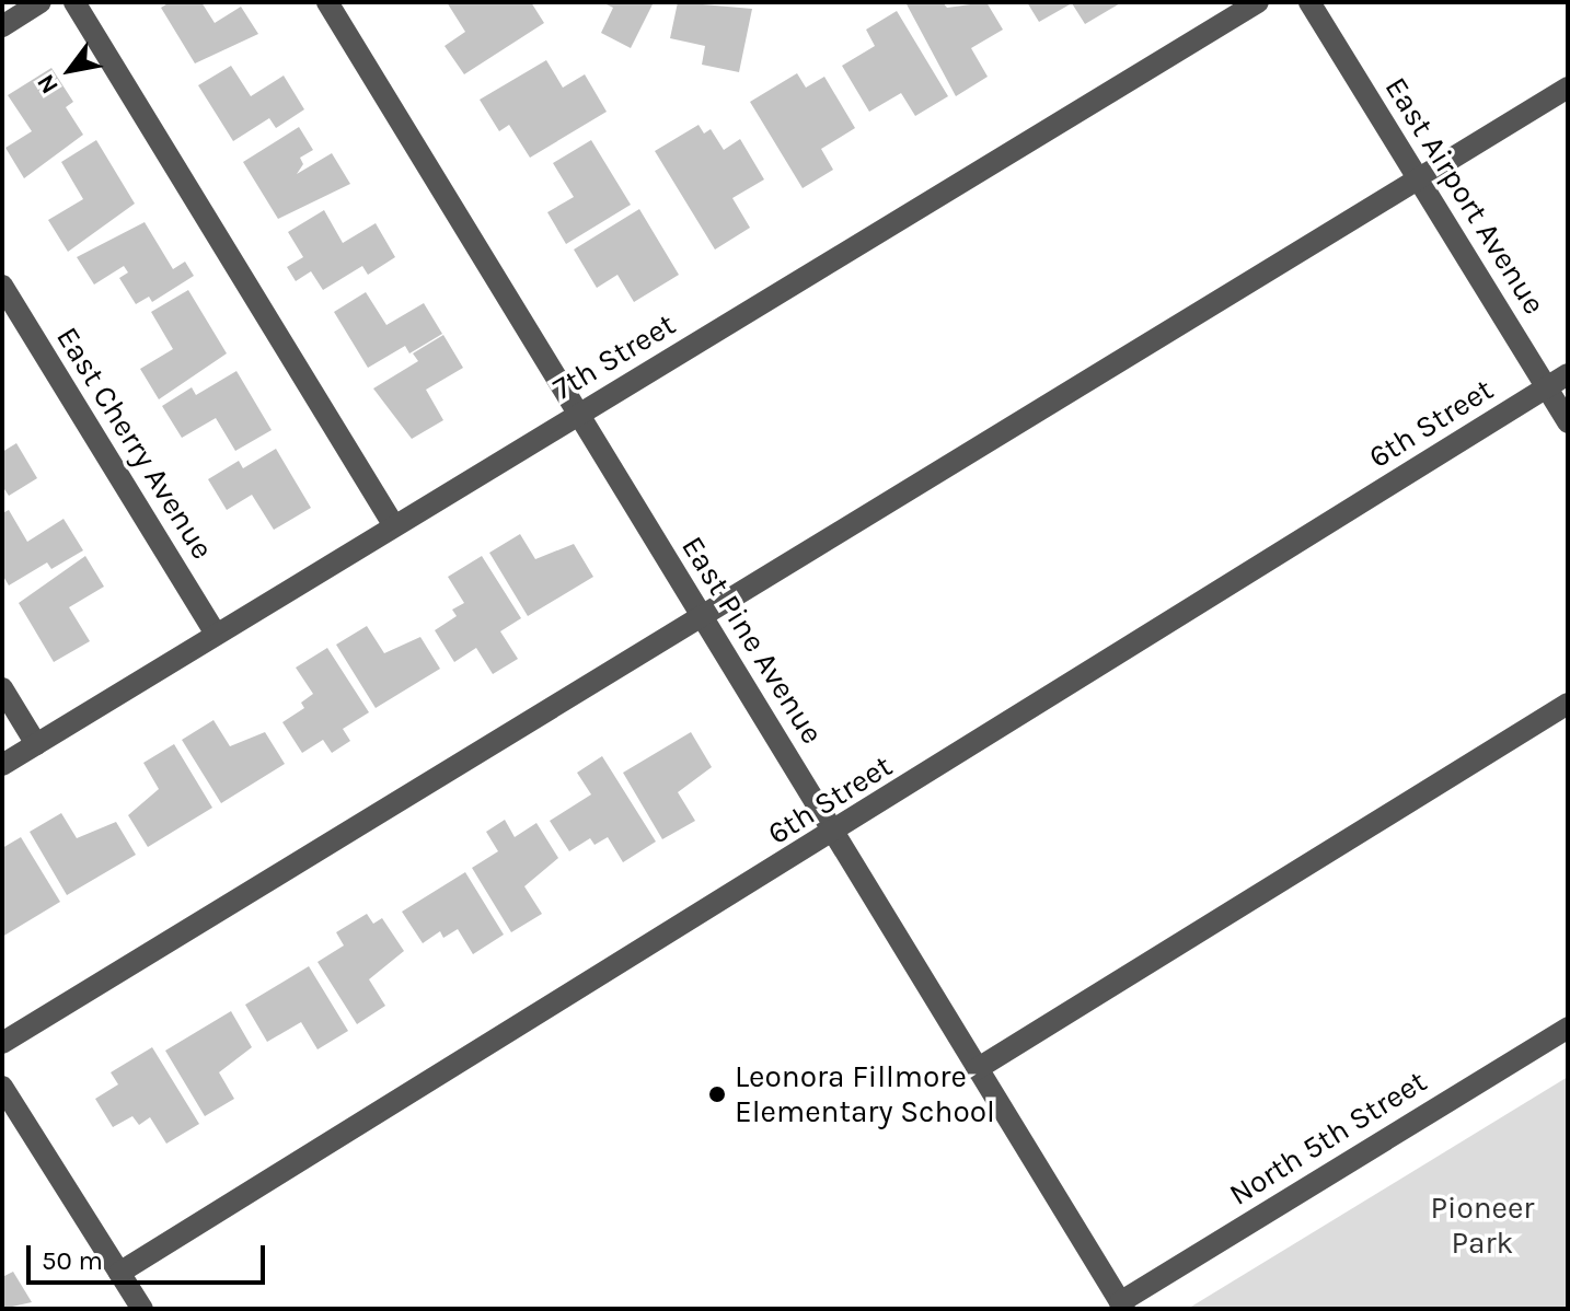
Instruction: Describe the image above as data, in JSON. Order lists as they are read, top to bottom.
{
  "streets": {
    "street": [
      "East Airport Avenue",
      "7th Street",
      "6th Street",
      "East Cherry Avenue",
      "East Pine Avenue",
      "North 5th Street"
    ]
  },
  "crossings": [
    ["East Airport Avenue", "6th Street"],
    ["7th Street", "East Cherry Avenue"],
    ["7th Street", "East Pine Avenue"],
    ["6th Street", "East Pine Avenue"],
    ["East Pine Avenue", "North 5th Street"]
  ],
  "parks": ["Pioneer Park"],
  "places": ["Leonora Fillmore Elementary School"],
  "scale_bar": "50 m",
  "north": "bottom left"
}
